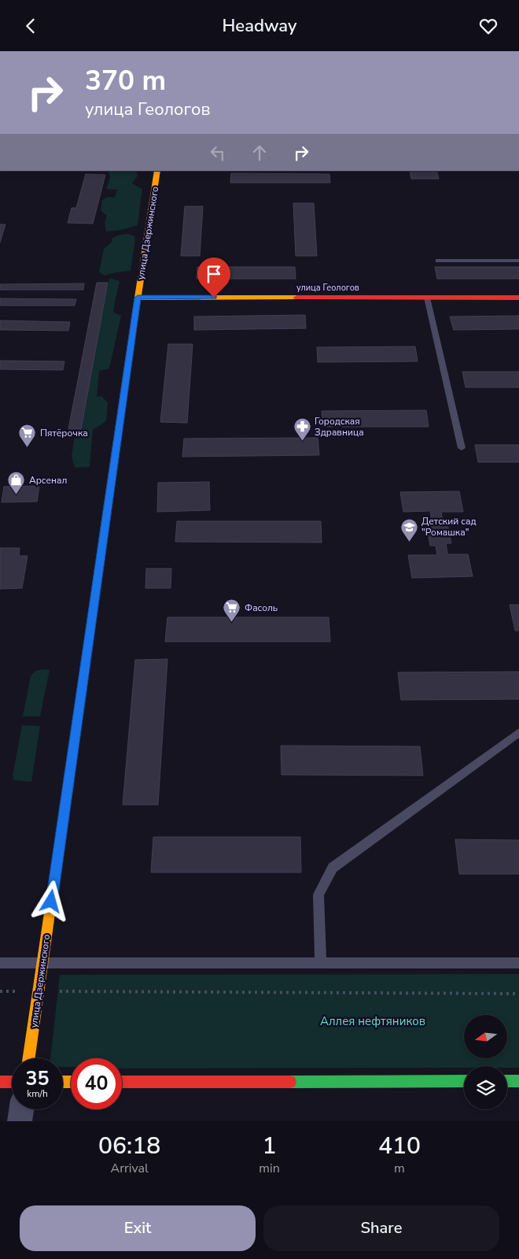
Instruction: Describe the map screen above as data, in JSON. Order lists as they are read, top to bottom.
{
  "streets": {
    "street": ["улица Дзержинского", "улица Геологов"]
  },
  "crossings": [
    ["улица Дзержинского", "улица Геологов"]
  ],
  "parks": ["Аллея нефтяников"],
  "places": {
    "pharmacy": ["Городская Здравница"],
    "supermarket": ["Пятёрочка", "Фасоль"],
    "shop": ["Арсенал"],
    "school or university": ["Детский сад \"Ромашка\""]
  },
  "north": "left",
  "page": {
    "header": "Headway",
    "turn": ["370 m", "улица Геологов"],
    "speed": "35 km/h",
    "limit": "40",
    "eta": [
      "06:18",
      "Arrival",
      "1",
      "min",
      "410",
      "m"
    ],
    "buttons": ["Exit", "Share"]
  }
}
